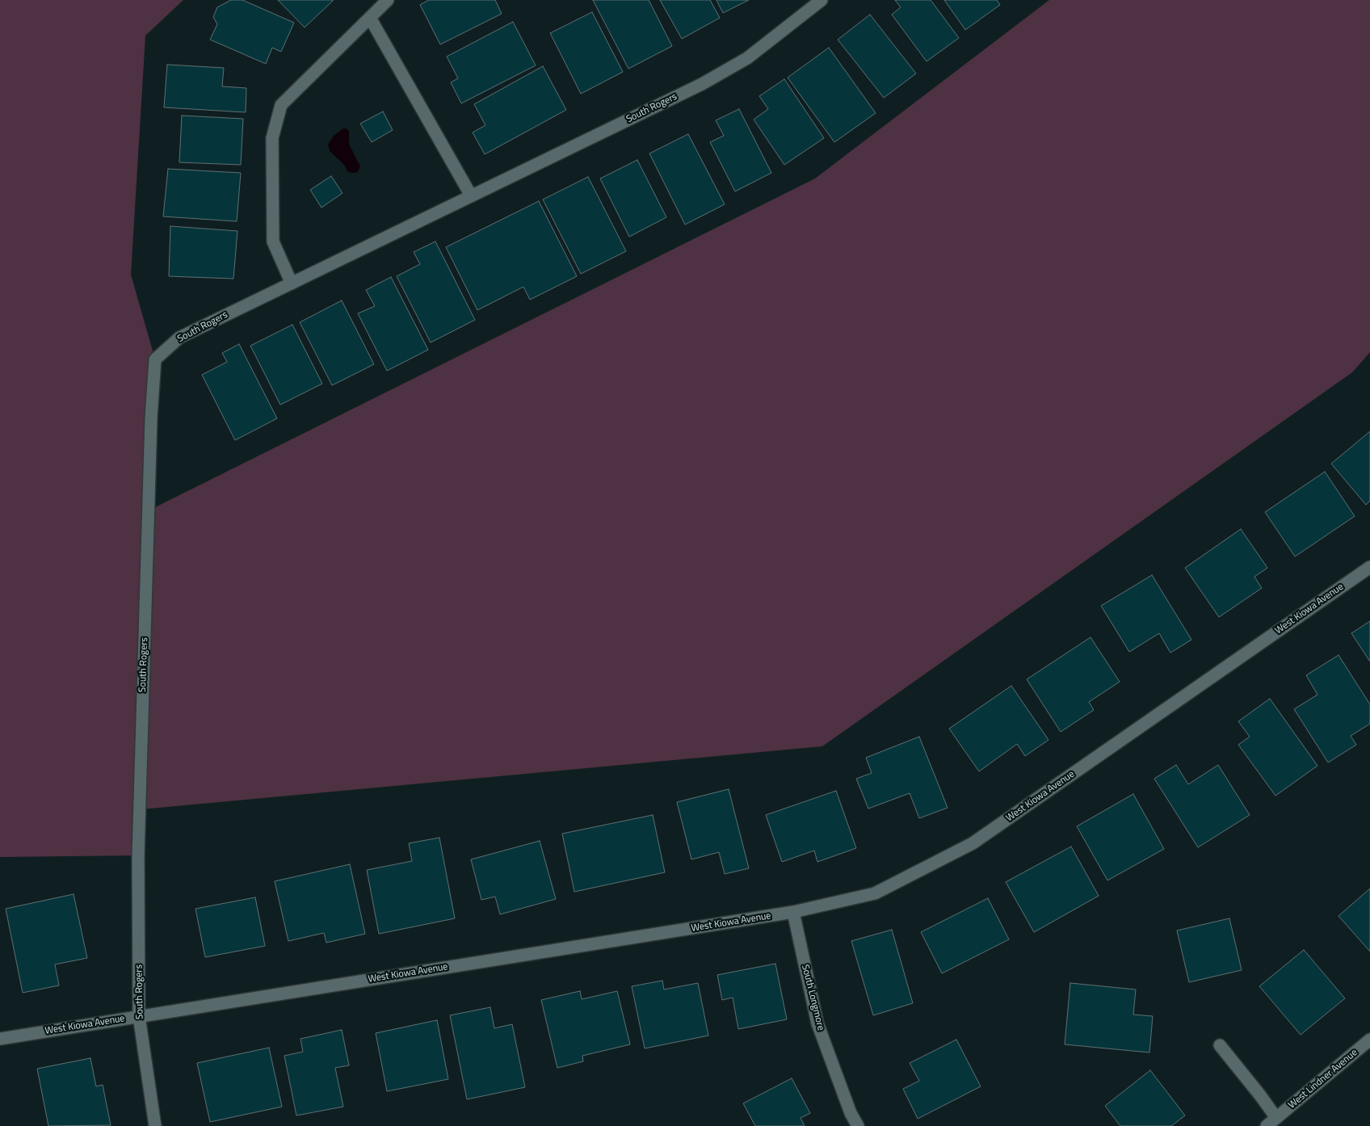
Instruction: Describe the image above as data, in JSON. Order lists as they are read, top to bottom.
{
  "streets": {
    "street": [
      "South Rogers",
      "West Kiowa Avenue",
      "South Longmore",
      "West Lindner Avenue"
    ]
  },
  "crossings": [
    ["South Rogers", "West Kiowa Avenue"],
    ["West Kiowa Avenue", "South Longmore"]
  ]
}
